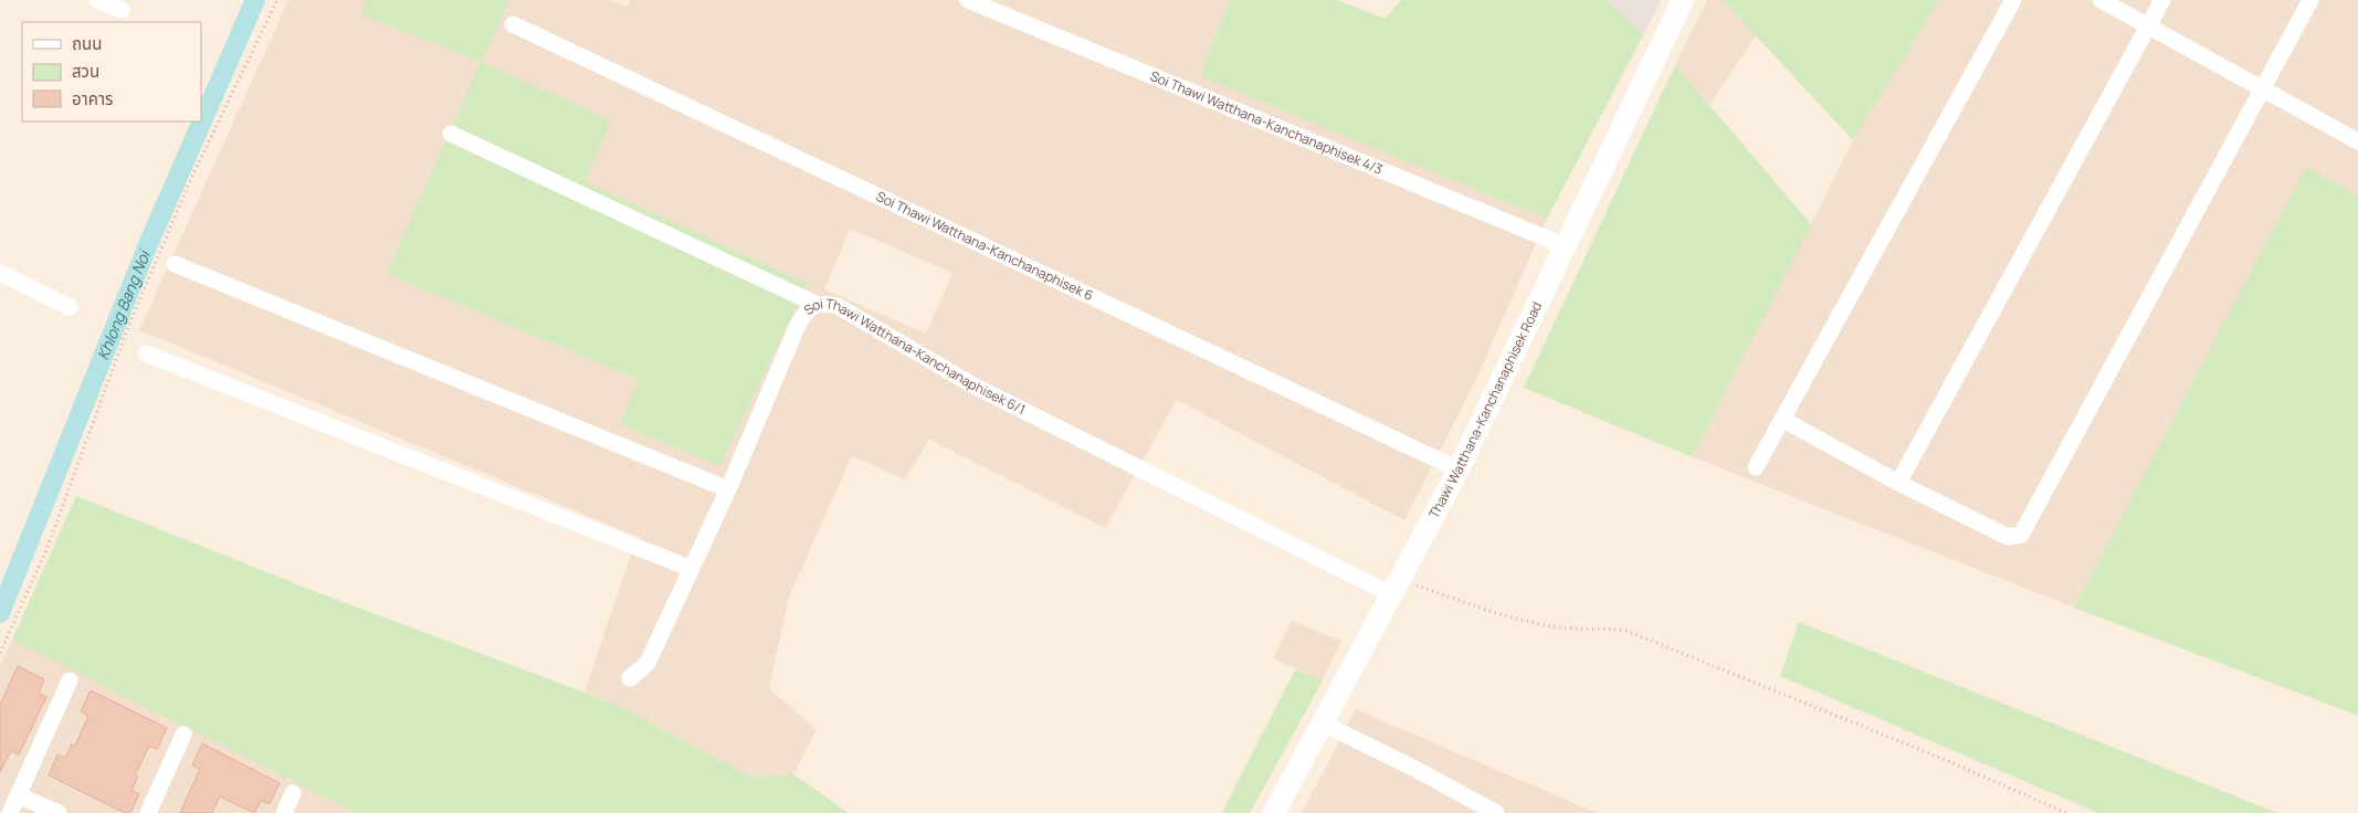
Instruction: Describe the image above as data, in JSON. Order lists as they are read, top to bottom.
{
  "streets": {
    "street": [
      "Soi Thawi Watthana-Kanchanaphisek 4/3",
      "Soi Thawi Watthana-Kanchanaphisek 6",
      "Soi Thawi Watthana-Kanchanaphisek 6/1",
      "Thawi Watthana-Kanchanaphisek Road"
    ]
  },
  "crossings": [
    ["Soi Thawi Watthana-Kanchanaphisek 4/3", "Thawi Watthana-Kanchanaphisek Road"],
    ["Soi Thawi Watthana-Kanchanaphisek 6", "Thawi Watthana-Kanchanaphisek Road"],
    ["Soi Thawi Watthana-Kanchanaphisek 6/1", "Thawi Watthana-Kanchanaphisek Road"]
  ],
  "water": ["Khlong Bang Noi"],
  "legend": ["ถนน", "สวน", "อาคาร"]
}
